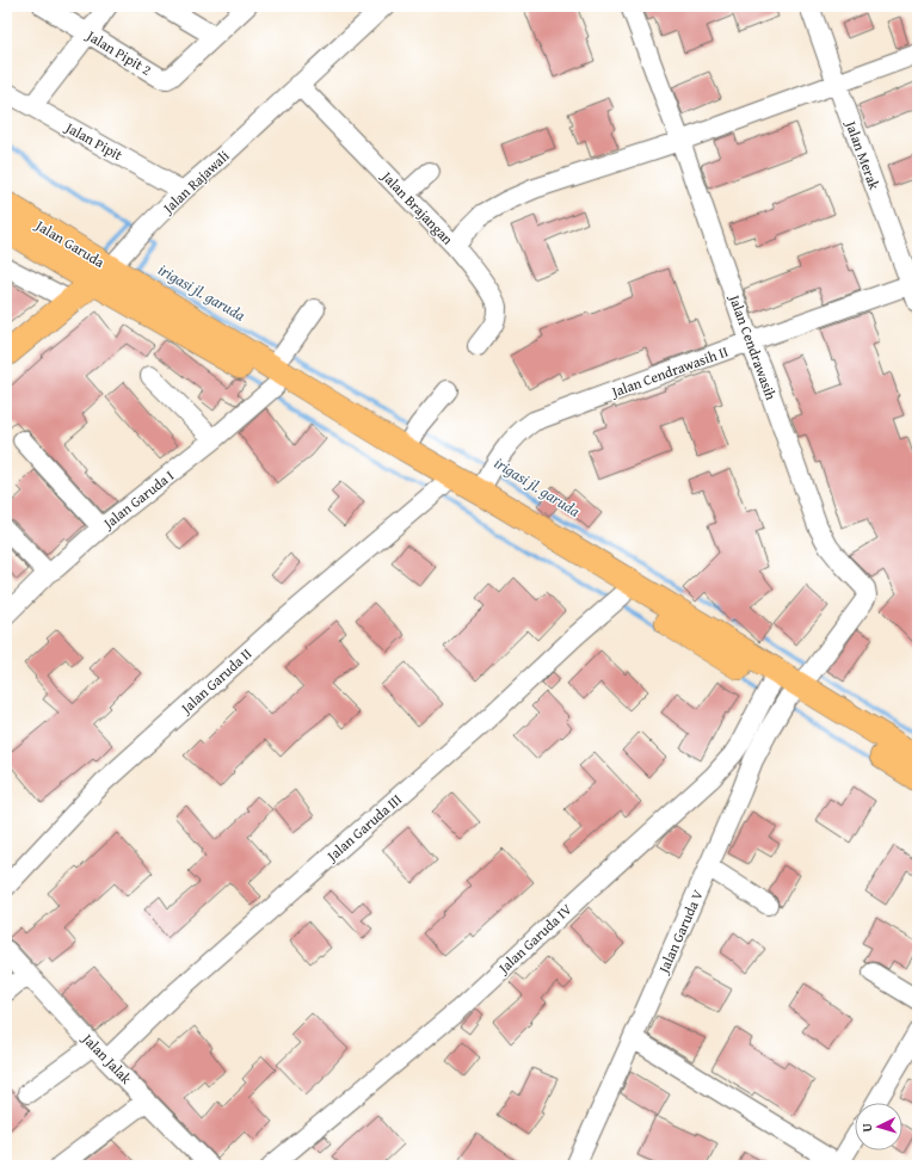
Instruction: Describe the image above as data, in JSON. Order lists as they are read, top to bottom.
{
  "streets": {
    "main road": ["Jalan Rajawali", "Jalan Garuda"],
    "street": [
      "Jalan Pipit 2",
      "Jalan Pipit",
      "Jalan Merak",
      "Jalan Brajangan",
      "Jalan Cendrawasih",
      "Jalan Cendrawasih II",
      "Jalan Garuda I",
      "Jalan Garuda II",
      "Jalan Garuda III",
      "Jalan Garuda V",
      "Jalan Garuda IV",
      "Jalan Jalak"
    ]
  },
  "crossings": [
    ["Jalan Pipit", "Jalan Rajawali"],
    ["Jalan Merak", "Jalan Cendrawasih II"],
    ["Jalan Rajawali", "Jalan Brajangan"],
    ["Jalan Rajawali", "Jalan Garuda"],
    ["Jalan Cendrawasih", "Jalan Cendrawasih II"],
    ["Jalan Cendrawasih", "Jalan Garuda V"],
    ["Jalan Cendrawasih", "Jalan Garuda IV"],
    ["Jalan Garuda III", "Jalan Jalak"],
    ["Jalan Garuda V", "Jalan Garuda IV"]
  ],
  "water": ["irigasi jl. garuda"],
  "north": "left"
}
